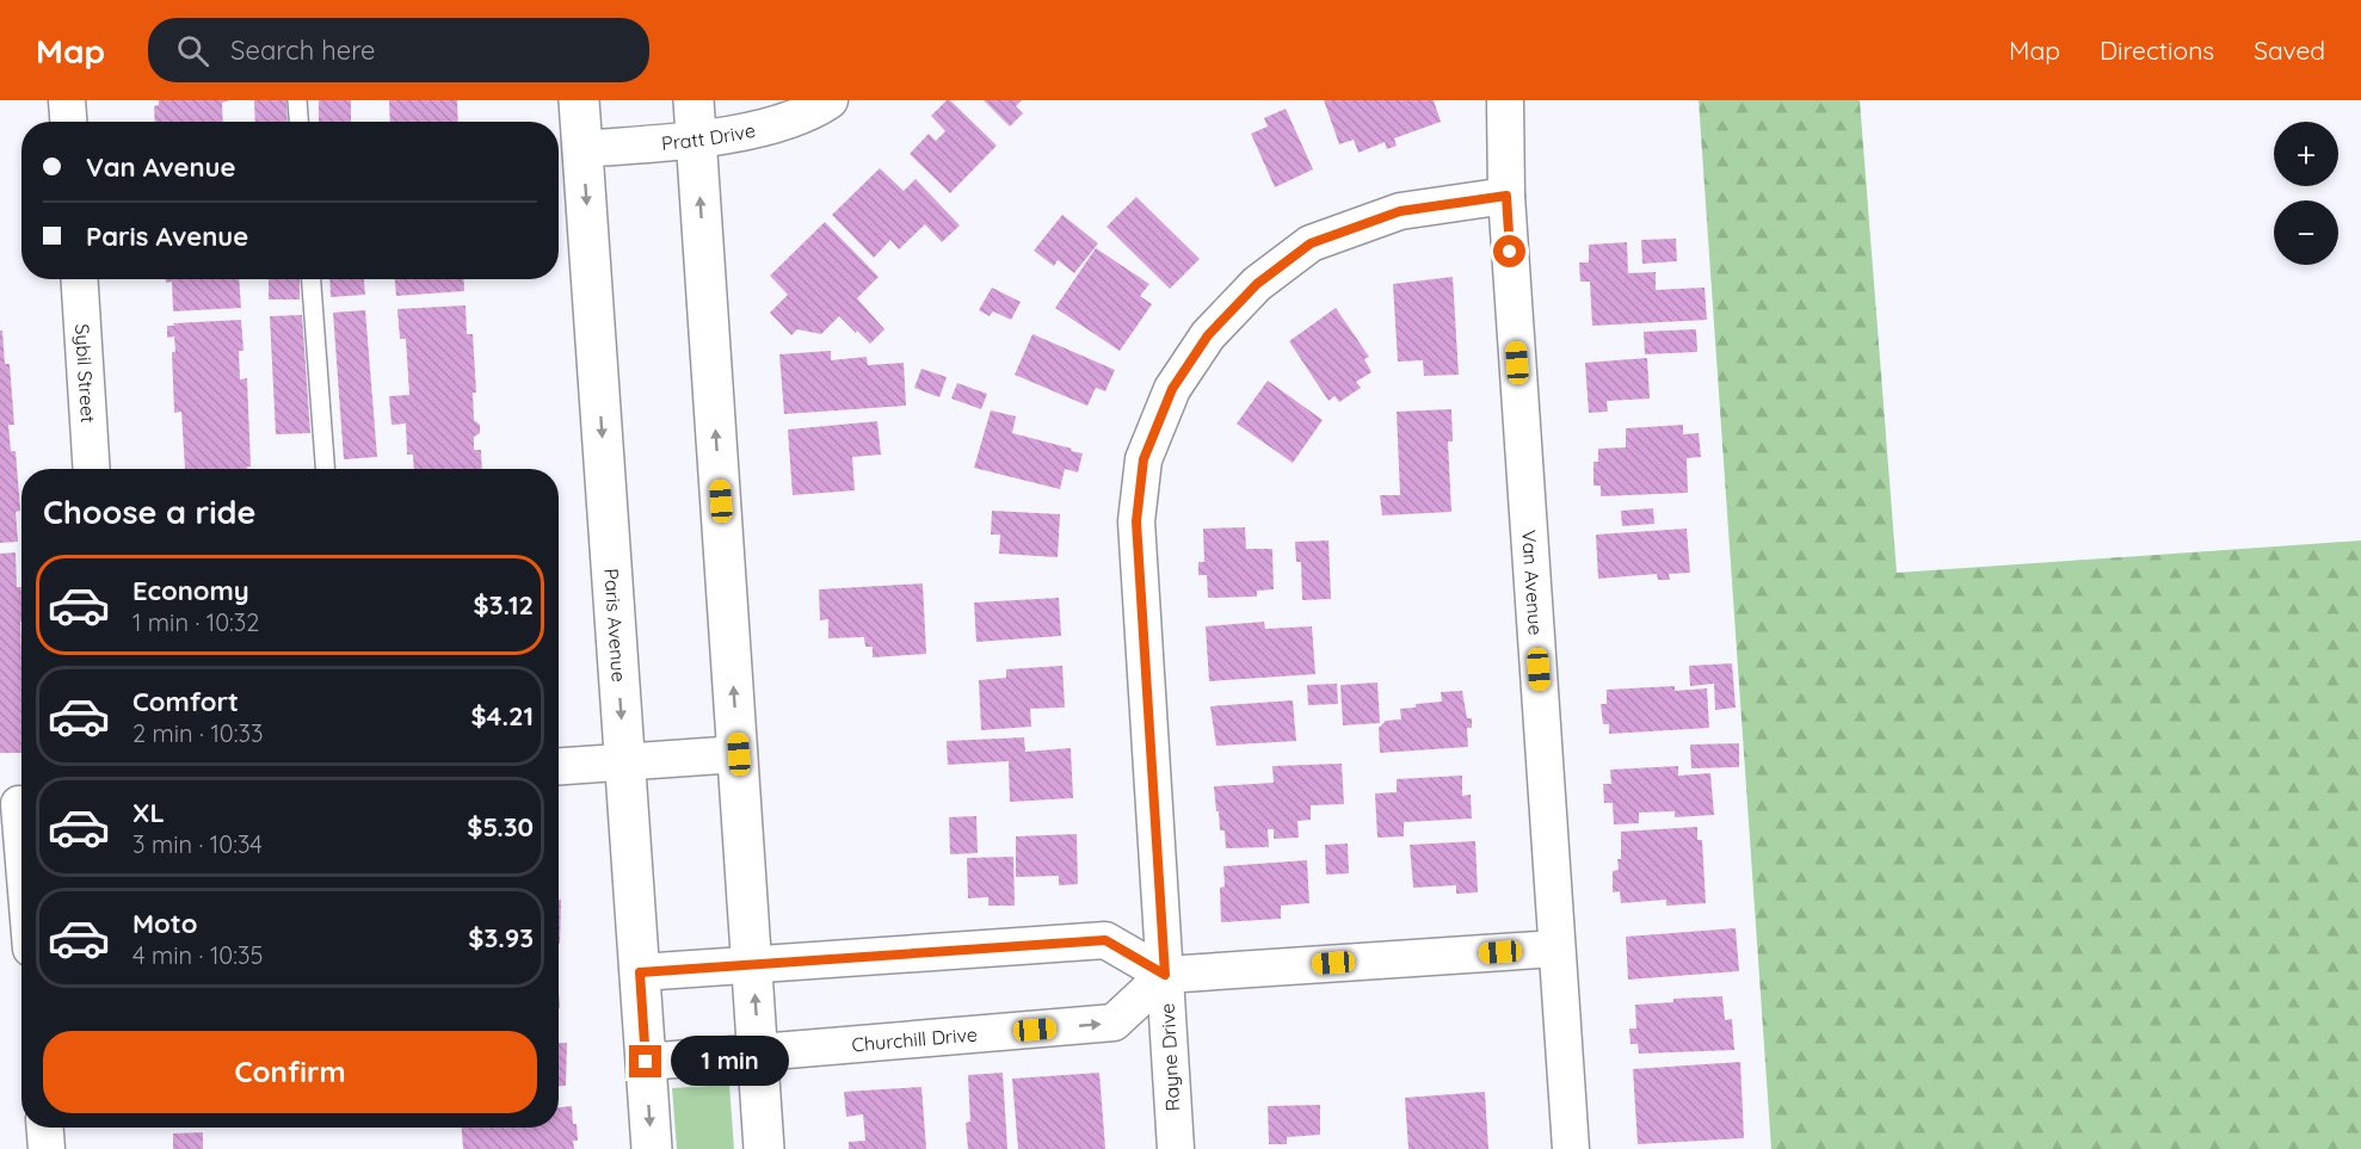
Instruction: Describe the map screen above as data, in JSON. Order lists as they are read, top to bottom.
{
  "streets": {
    "street": [
      "Pratt Drive",
      "Sybil Street",
      "Van Avenue",
      "Paris Avenue",
      "Churchill Drive",
      "Rayne Drive"
    ]
  },
  "crossings": [
    ["Pratt Drive", "Paris Avenue"],
    ["Van Avenue", "Rayne Drive"],
    ["Paris Avenue", "Churchill Drive"],
    ["Churchill Drive", "Rayne Drive"]
  ],
  "page": {
    "header": "Map",
    "search": "Search here",
    "nav": ["Map", "Directions", "Saved"],
    "map_buttons": ["+", "−"],
    "banner": ["Van Avenue", "Paris Avenue"],
    "heading": "Choose a ride",
    "list": [
      {
        "name": "Economy",
        "note": "1 min · 10:32",
        "value": "$3.12"
      },
      {
        "name": "Comfort",
        "note": "2 min · 10:33",
        "value": "$4.21"
      },
      {
        "name": "XL",
        "note": "3 min · 10:34",
        "value": "$5.30"
      },
      {
        "name": "Moto",
        "note": "4 min · 10:35",
        "value": "$3.93"
      }
    ],
    "buttons": "Confirm",
    "bubble": "1 min"
  }
}
